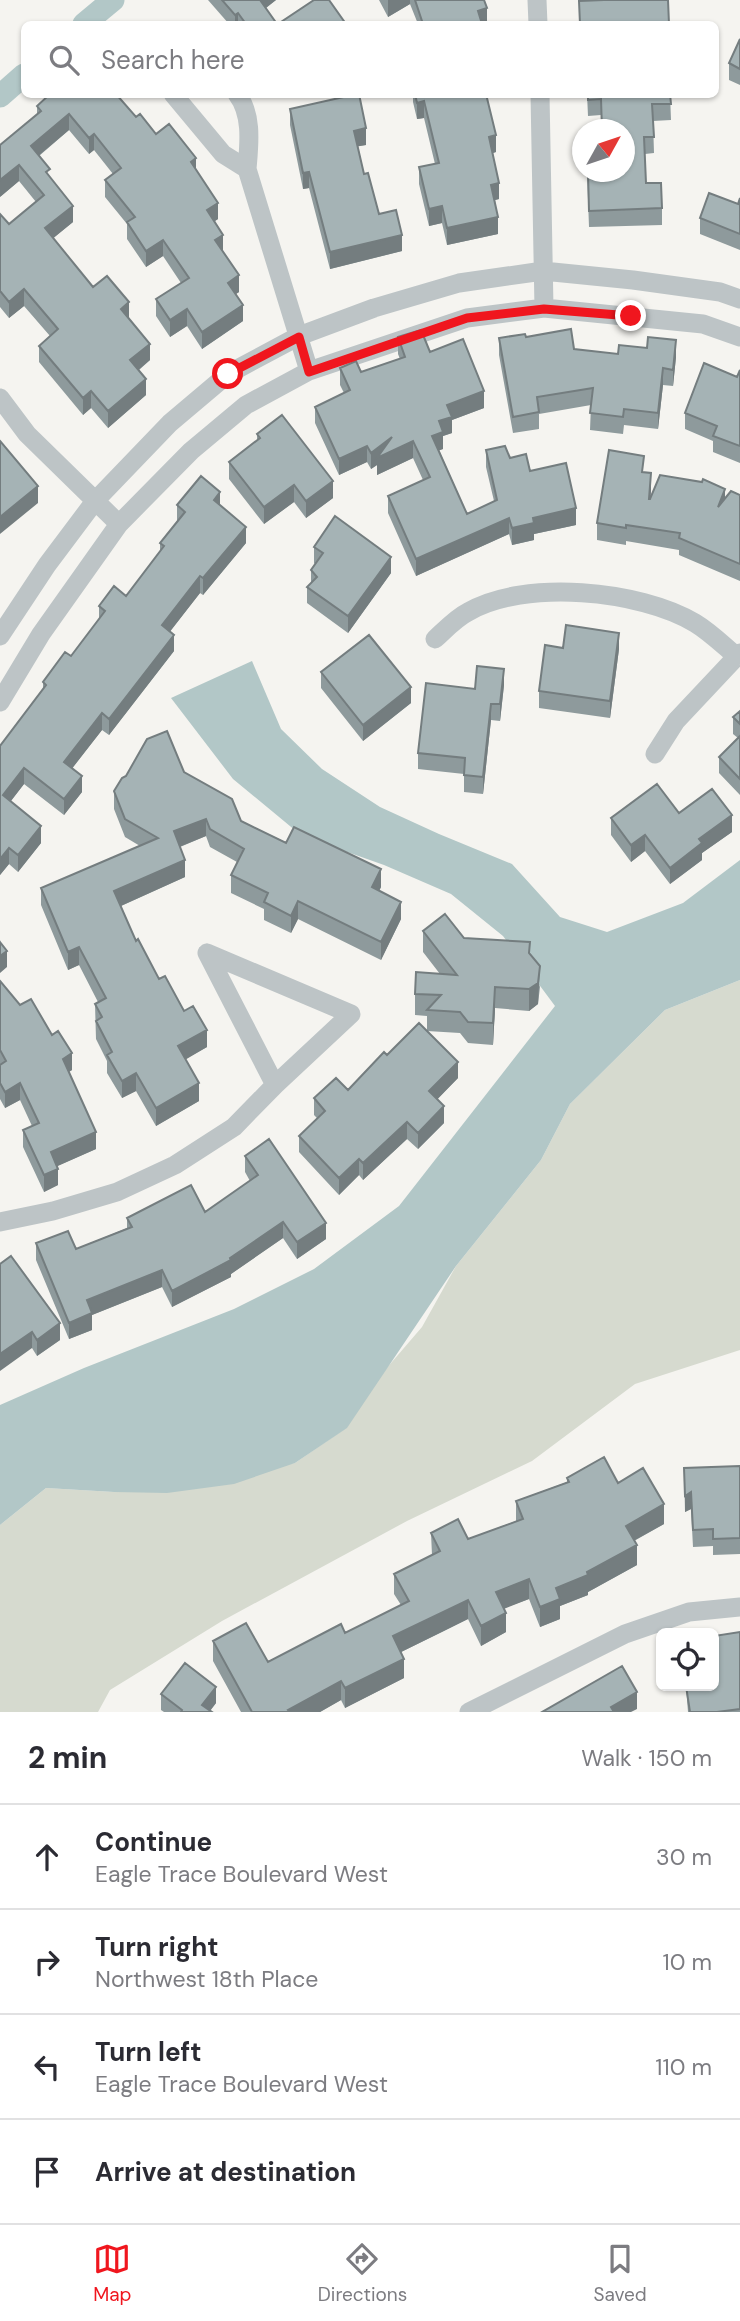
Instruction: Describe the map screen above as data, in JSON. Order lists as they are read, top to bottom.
{
  "north": "top right",
  "page": {
    "search": "Search here",
    "heading": ["2 min", "Walk · 150 m"],
    "list": [
      ["Continue", "Eagle Trace Boulevard West", "30 m"],
      ["Turn right", "Northwest 18th Place", "10 m"],
      ["Turn left", "Eagle Trace Boulevard West", "110 m"],
      "Arrive at destination"
    ],
    "nav": ["Map", "Directions", "Saved"]
  }
}
